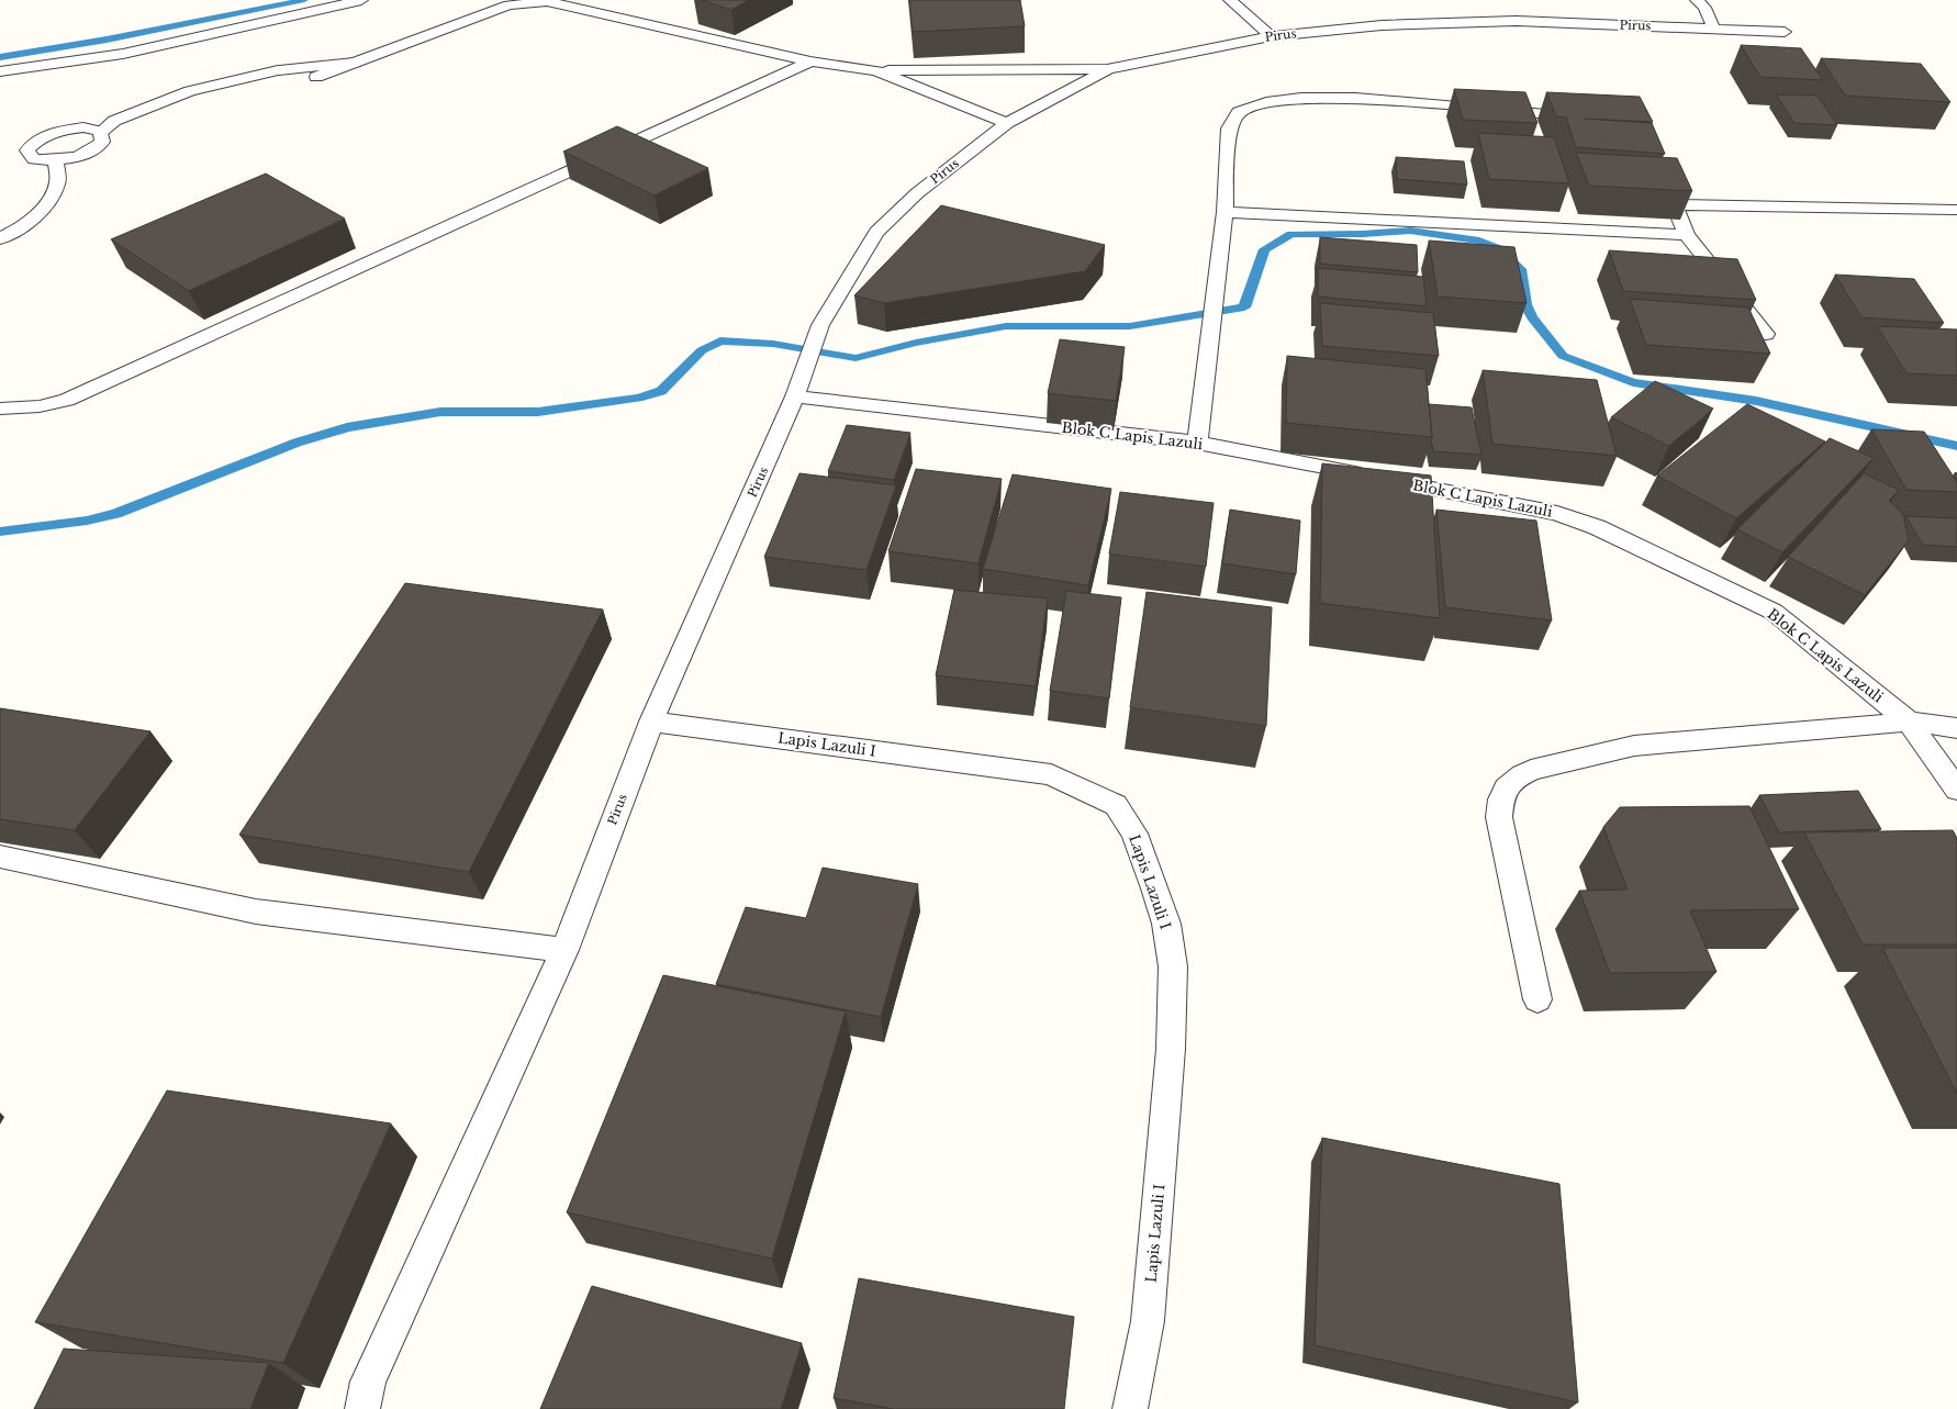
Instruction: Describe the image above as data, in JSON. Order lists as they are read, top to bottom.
{
  "streets": {
    "street": ["Pirus", "Blok C Lapis Lazuli", "Lapis Lazuli I"]
  },
  "crossings": [
    ["Pirus", "Blok C Lapis Lazuli"],
    ["Pirus", "Lapis Lazuli I"]
  ]
}
